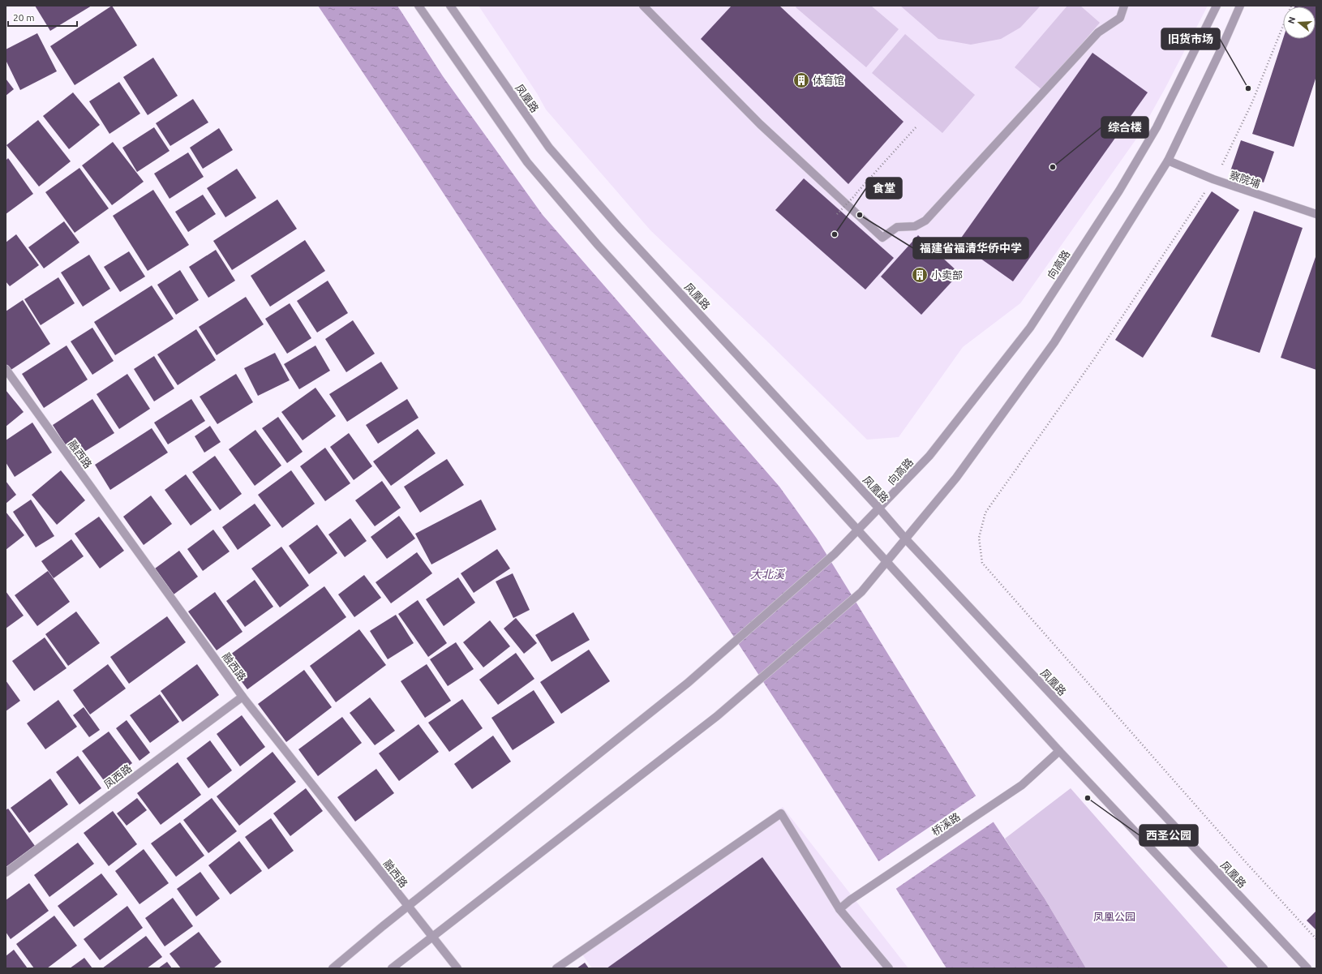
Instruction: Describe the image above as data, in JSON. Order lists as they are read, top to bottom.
{
  "streets": {
    "street": [
      "凤凰路",
      "察院埔",
      "向高路",
      "融西路",
      "凤西路",
      "桥溪路"
    ]
  },
  "crossings": [
    ["凤凰路", "向高路"],
    ["向高路", "融西路"],
    ["融西路", "凤西路"]
  ],
  "water": ["大北溪"],
  "parks": ["凤凰公园"],
  "places": {
    "building": ["体育馆", "小卖部"],
    "other": [
      "旧货市场",
      "综合楼",
      "福建省福清华侨中学",
      "食堂",
      "西圣公园"
    ]
  },
  "scale_bar": "20 m",
  "north": "left"
}
